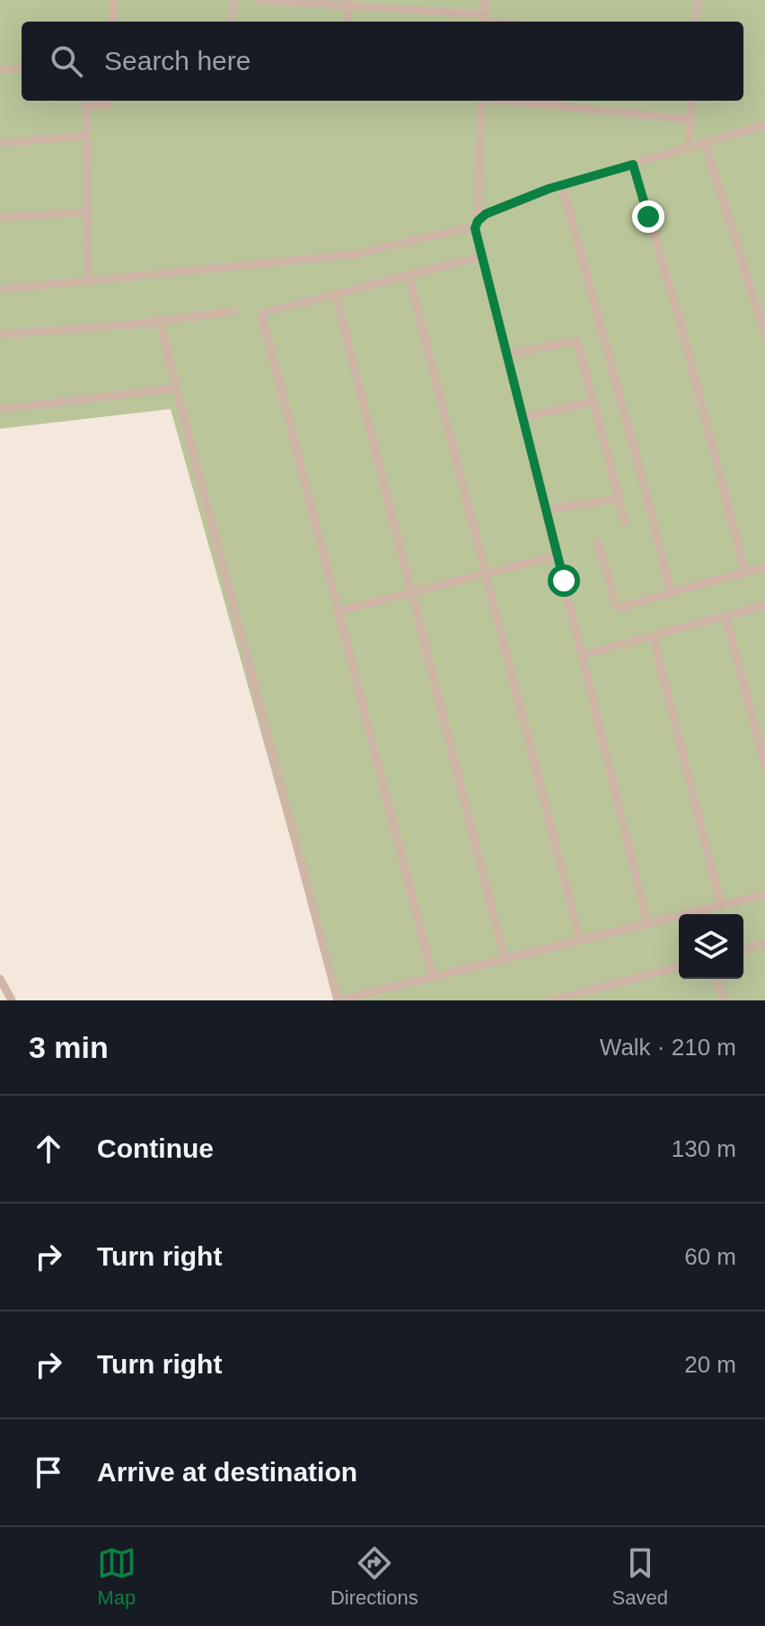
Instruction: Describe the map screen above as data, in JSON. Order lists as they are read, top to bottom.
{
  "page": {
    "search": "Search here",
    "heading": ["3 min", "Walk · 210 m"],
    "list": [
      ["Continue", "130 m"],
      ["Turn right", "60 m"],
      ["Turn right", "20 m"],
      "Arrive at destination"
    ],
    "nav": ["Map", "Directions", "Saved"]
  }
}
